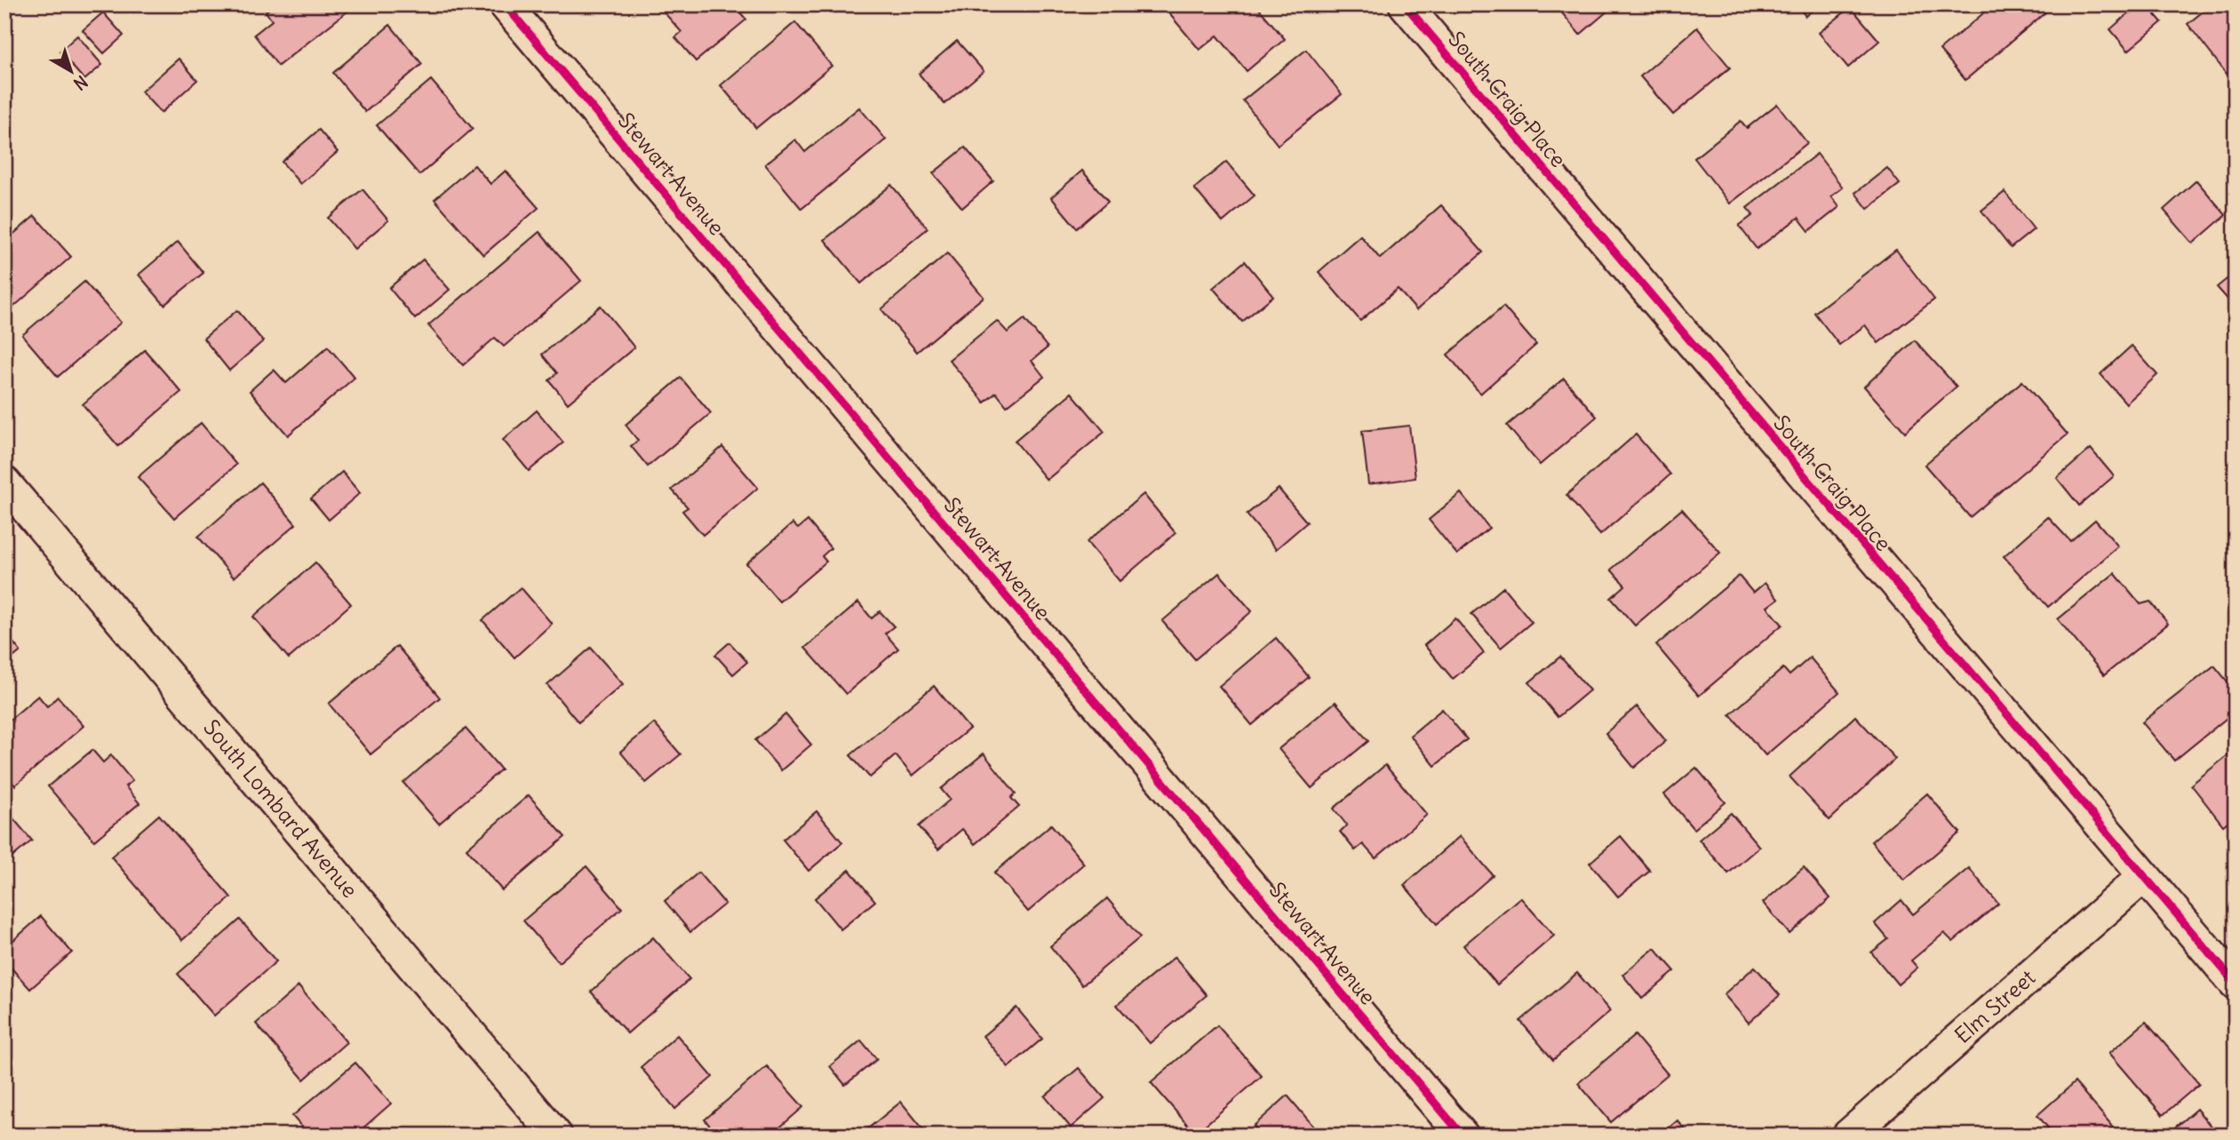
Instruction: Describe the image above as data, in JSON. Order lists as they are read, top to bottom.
{
  "streets": {
    "street": [
      "South Craig Place",
      "Stewart Avenue",
      "South Lombard Avenue",
      "Elm Street"
    ]
  },
  "crossings": [
    ["South Craig Place", "Elm Street"]
  ],
  "north": "bottom right"
}
